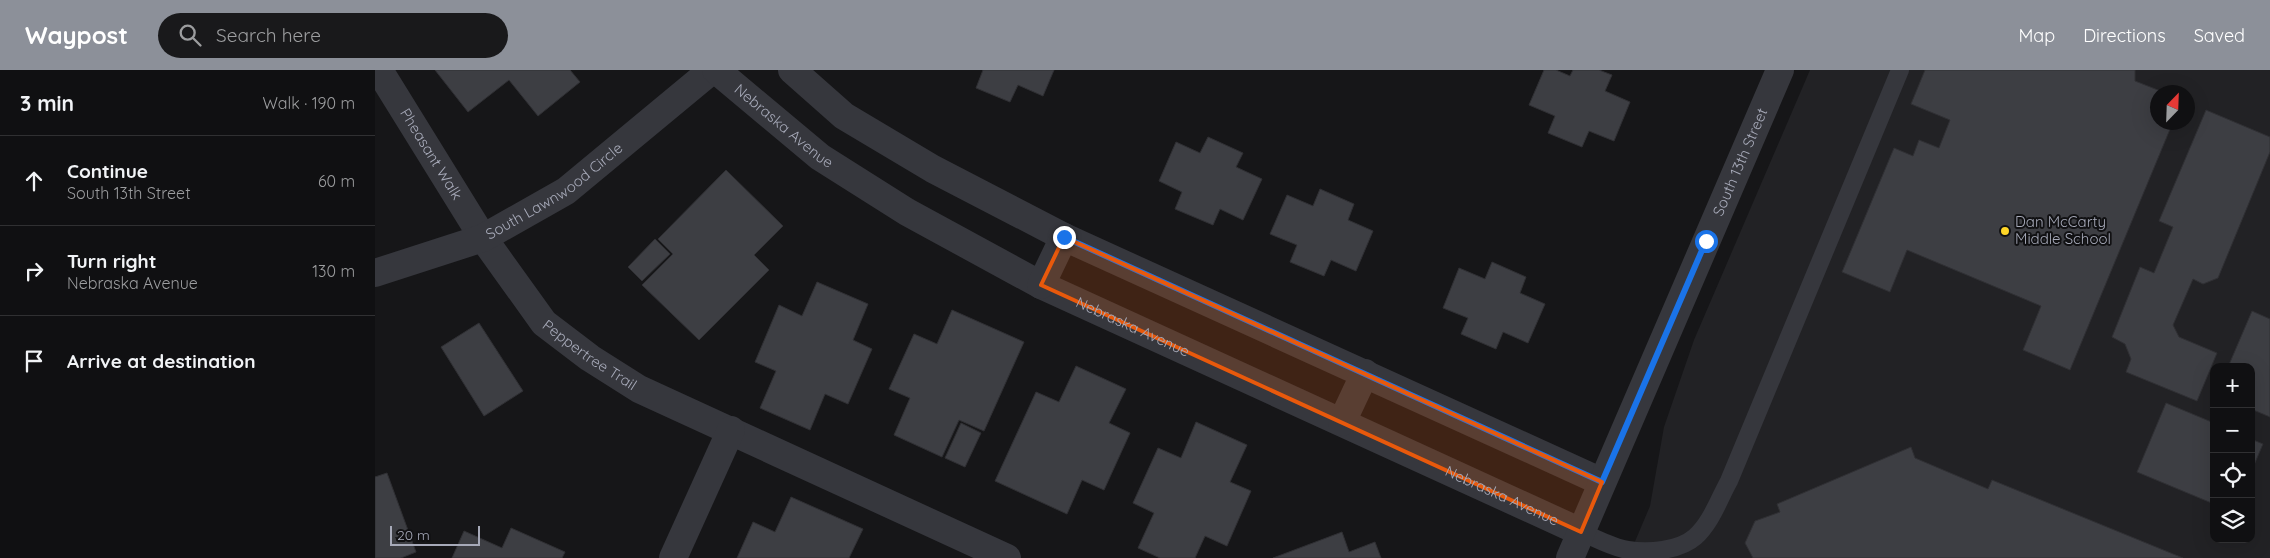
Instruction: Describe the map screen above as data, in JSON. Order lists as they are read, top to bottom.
{
  "streets": {
    "street": [
      "Nebraska Avenue",
      "Pheasant Walk",
      "South 13th Street",
      "South Lawnwood Circle",
      "Peppertree Trail"
    ]
  },
  "crossings": [
    ["Nebraska Avenue", "South 13th Street"],
    ["Pheasant Walk", "South Lawnwood Circle"],
    ["Pheasant Walk", "Peppertree Trail"],
    ["South Lawnwood Circle", "Peppertree Trail"]
  ],
  "places": ["Dan McCarty Middle School"],
  "scale_bar": "20 m",
  "north": "top right",
  "page": {
    "header": "Waypost",
    "search": "Search here",
    "nav": ["Map", "Directions", "Saved"],
    "heading": ["3 min", "Walk · 190 m"],
    "list": [
      ["Continue", "South 13th Street", "60 m"],
      ["Turn right", "Nebraska Avenue", "130 m"],
      "Arrive at destination"
    ],
    "map_buttons": ["+", "−"],
    "scale": "20 m"
  }
}
